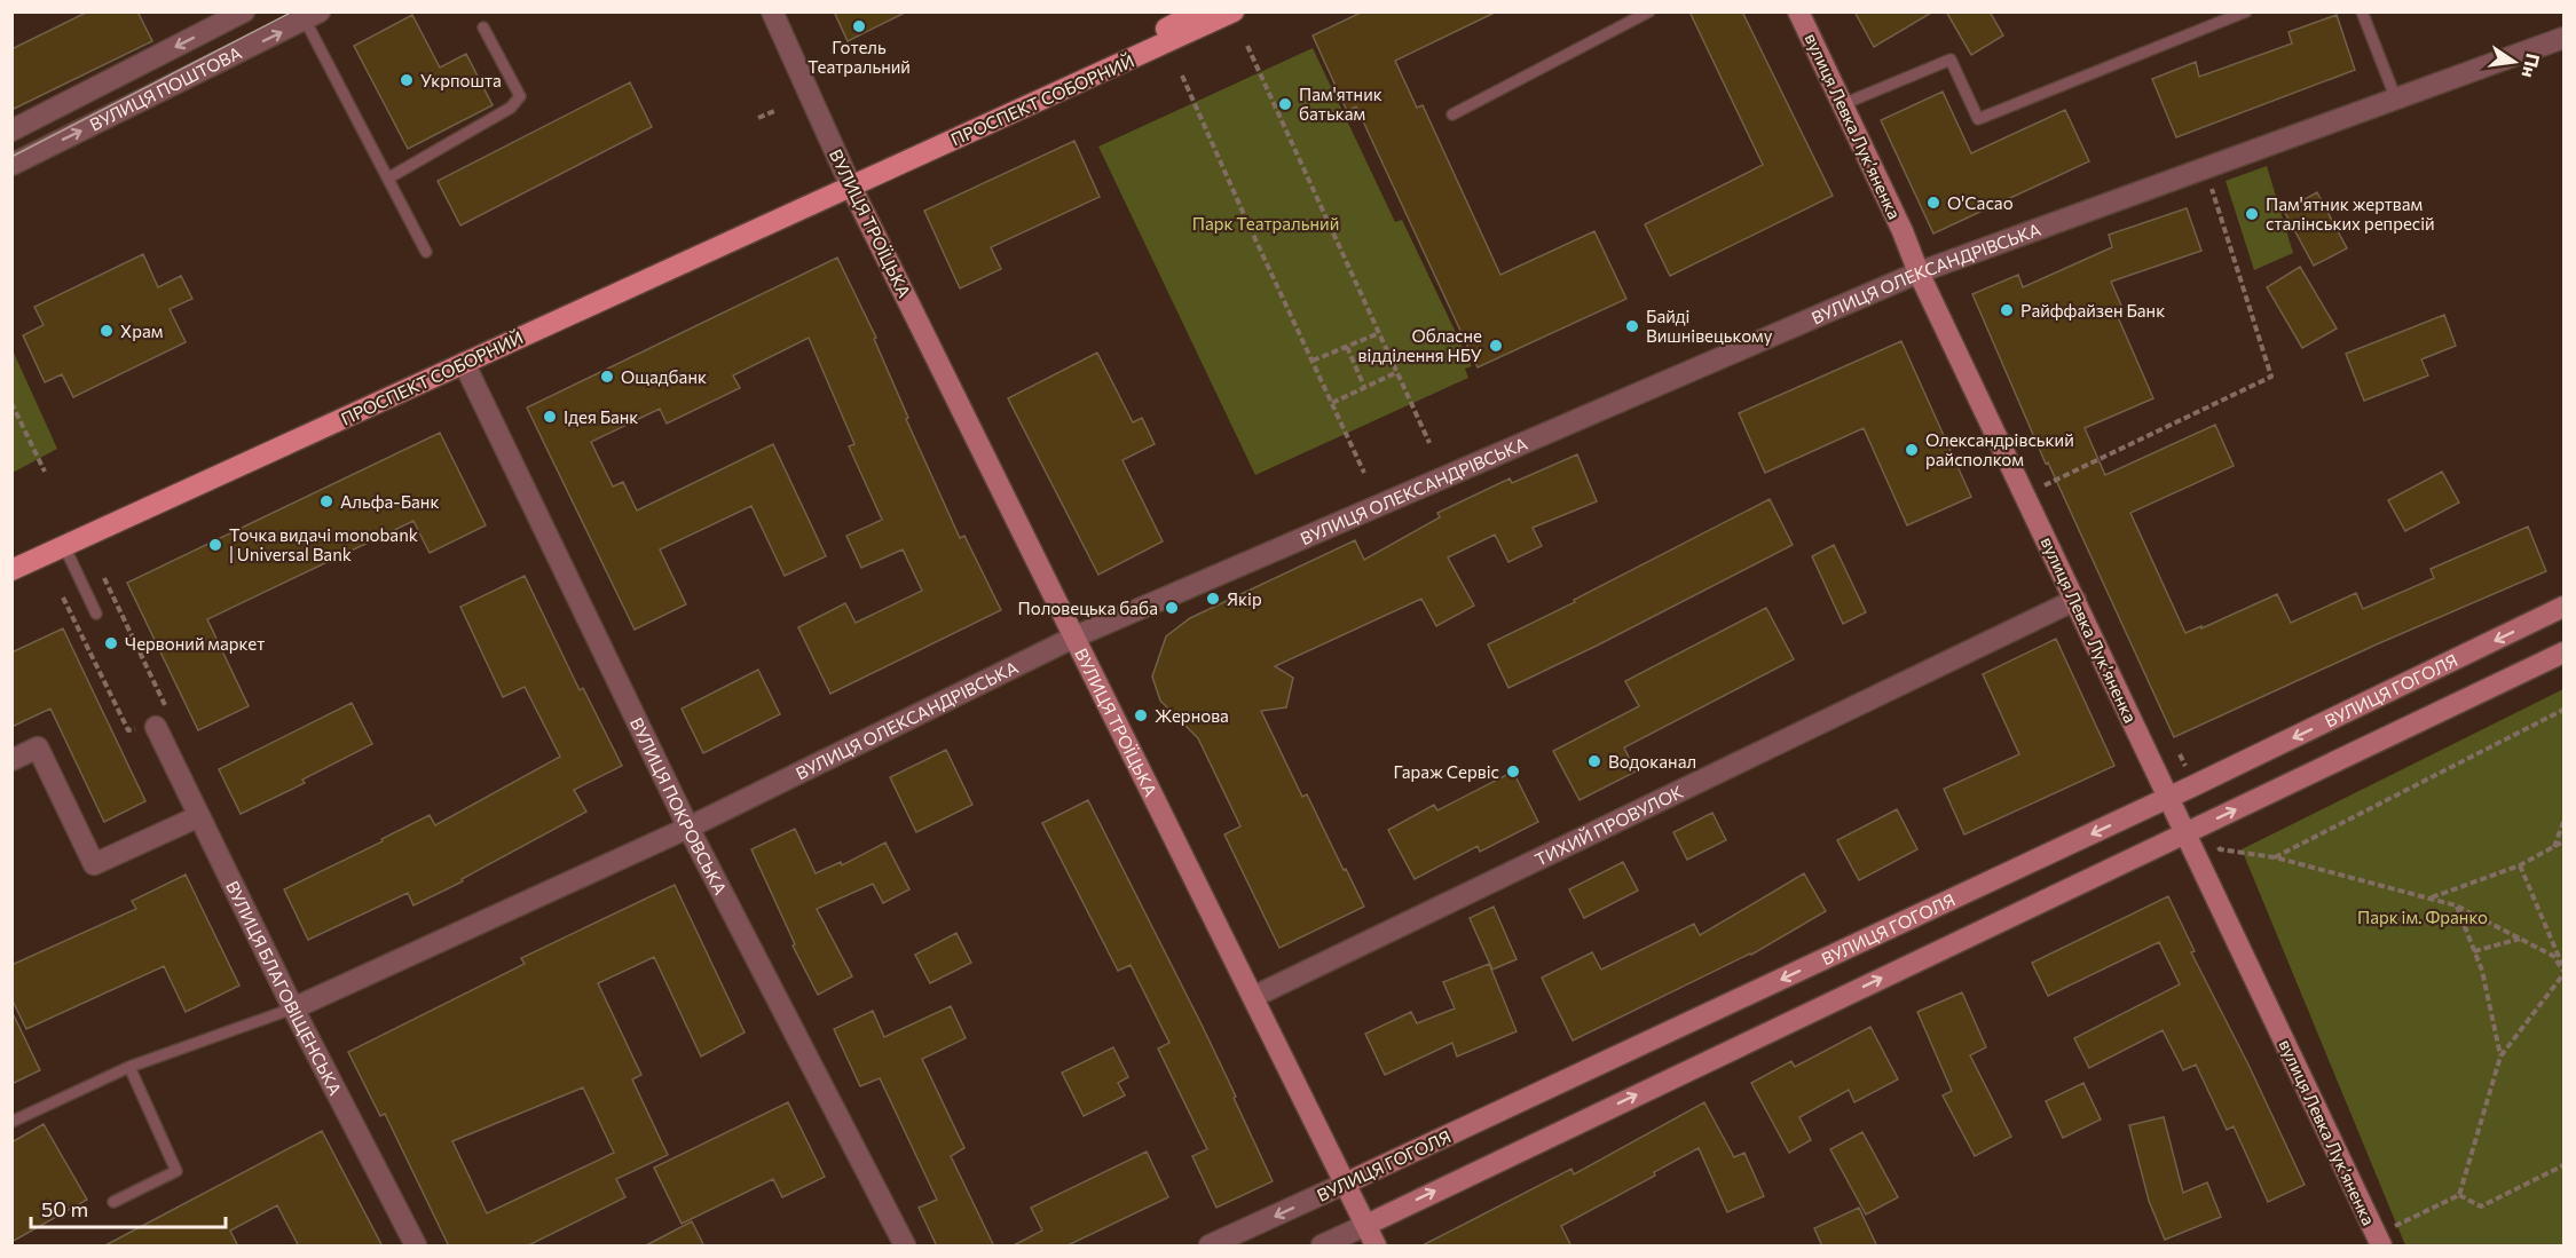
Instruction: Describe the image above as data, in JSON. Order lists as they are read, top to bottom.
{
  "streets": {
    "main road": ["ПРОСПЕКТ СОБОРНИЙ"],
    "street": [
      "ВУЛИЦЯ ПОШТОВА",
      "вулиця Левка Лукʼяненка",
      "ВУЛИЦЯ ТРОЇЦЬКА",
      "ВУЛИЦЯ ОЛЕКСАНДРІВСЬКА",
      "ВУЛИЦЯ ГОГОЛЯ",
      "ВУЛИЦЯ ПОКРОВСЬКА",
      "ТИХИЙ ПРОВУЛОК",
      "ВУЛИЦЯ БЛАГОВІЩЕНСЬКА"
    ]
  },
  "crossings": [
    ["ПРОСПЕКТ СОБОРНИЙ", "ВУЛИЦЯ ТРОЇЦЬКА"],
    ["ПРОСПЕКТ СОБОРНИЙ", "ВУЛИЦЯ ПОКРОВСЬКА"],
    ["вулиця Левка Лукʼяненка", "ВУЛИЦЯ ОЛЕКСАНДРІВСЬКА"],
    ["вулиця Левка Лукʼяненка", "ВУЛИЦЯ ГОГОЛЯ"],
    ["вулиця Левка Лукʼяненка", "ТИХИЙ ПРОВУЛОК"],
    ["ВУЛИЦЯ ТРОЇЦЬКА", "ВУЛИЦЯ ОЛЕКСАНДРІВСЬКА"],
    ["ВУЛИЦЯ ТРОЇЦЬКА", "ВУЛИЦЯ ГОГОЛЯ"],
    ["ВУЛИЦЯ ТРОЇЦЬКА", "ТИХИЙ ПРОВУЛОК"],
    ["ВУЛИЦЯ ОЛЕКСАНДРІВСЬКА", "ВУЛИЦЯ ПОКРОВСЬКА"],
    ["ВУЛИЦЯ ОЛЕКСАНДРІВСЬКА", "ВУЛИЦЯ БЛАГОВІЩЕНСЬКА"]
  ],
  "parks": ["Парк Театральний", "Парк ім. Франко"],
  "places": [
    "Готель Театральний",
    "Укрпошта",
    "Пам'ятник батькам",
    "O'Cacao",
    "Пам'ятник жертвам сталінських репресій",
    "Райффайзен Банк",
    "Байді Вишнівецькому",
    "Храм",
    "Обласне відділення НБУ",
    "Ощадбанк",
    "Ідея Банк",
    "Олександрівський райсполком",
    "Альфа-Банк",
    "Точка видачі monobank | Universal Bank",
    "Якір",
    "Половецька баба",
    "Червоний маркет",
    "Жернова",
    "Водоканал",
    "Гараж Сервіс"
  ],
  "scale_bar": "50 m",
  "north": "right"
}
